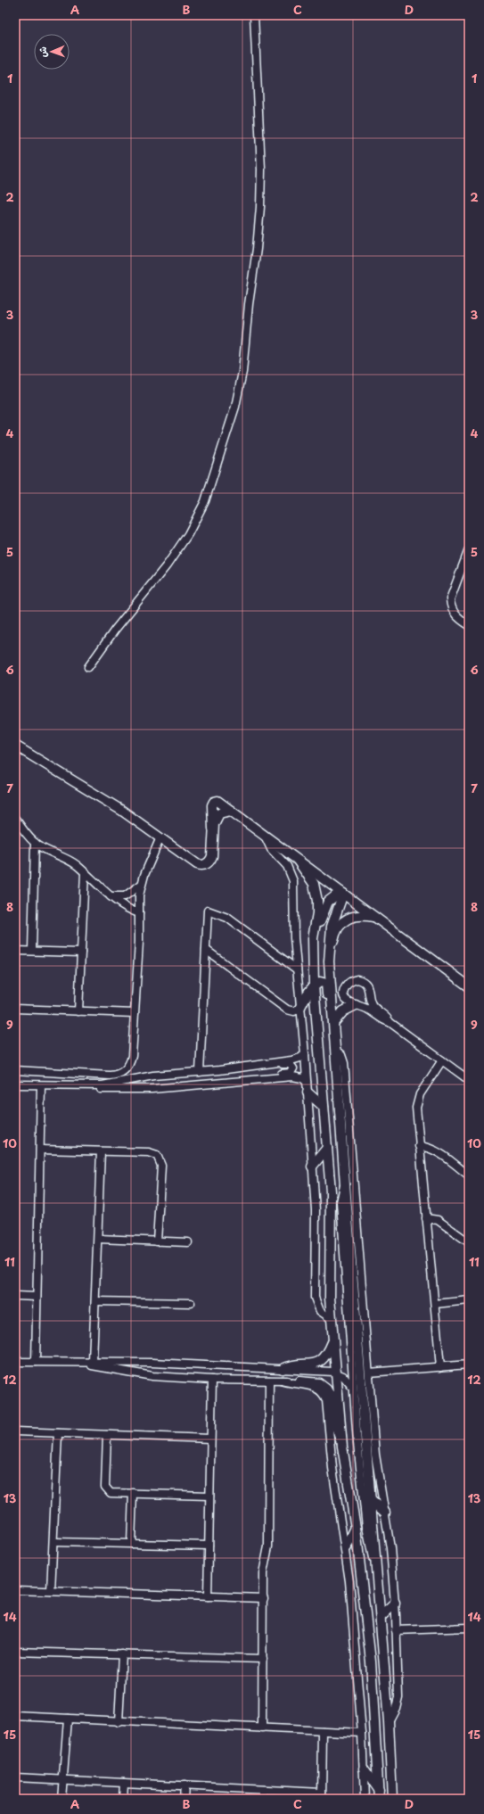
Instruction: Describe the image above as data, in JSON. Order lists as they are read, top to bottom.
{
  "north": "left",
  "grid": {
    "columns": [
      "A",
      "B",
      "C",
      "D"
    ],
    "rows": [
      "1",
      "2",
      "3",
      "4",
      "5",
      "6",
      "7",
      "8",
      "9",
      "10",
      "11",
      "12",
      "13",
      "14",
      "15"
    ]
  }
}
